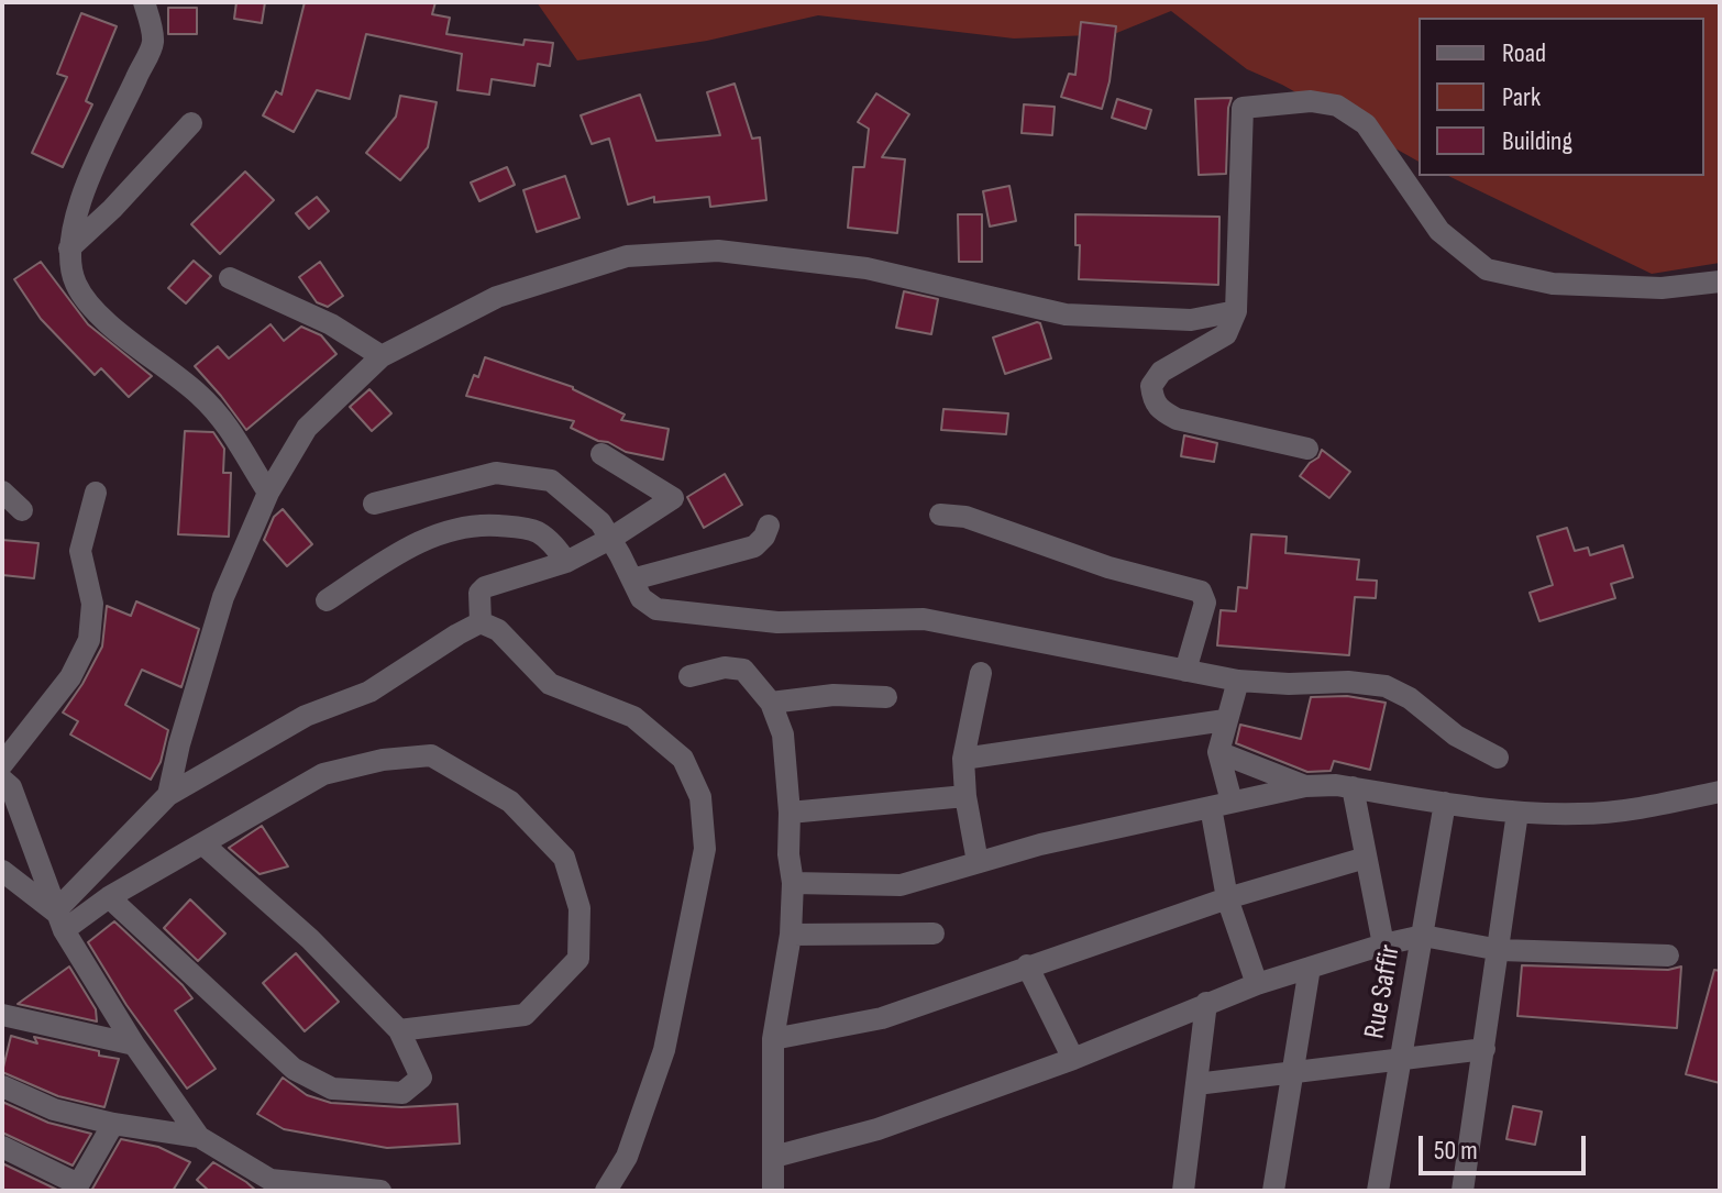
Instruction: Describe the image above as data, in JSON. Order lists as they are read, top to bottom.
{
  "streets": {
    "street": ["Rue Saffir"]
  },
  "legend": ["Road", "Park", "Building"],
  "scale_bar": "50 m"
}
